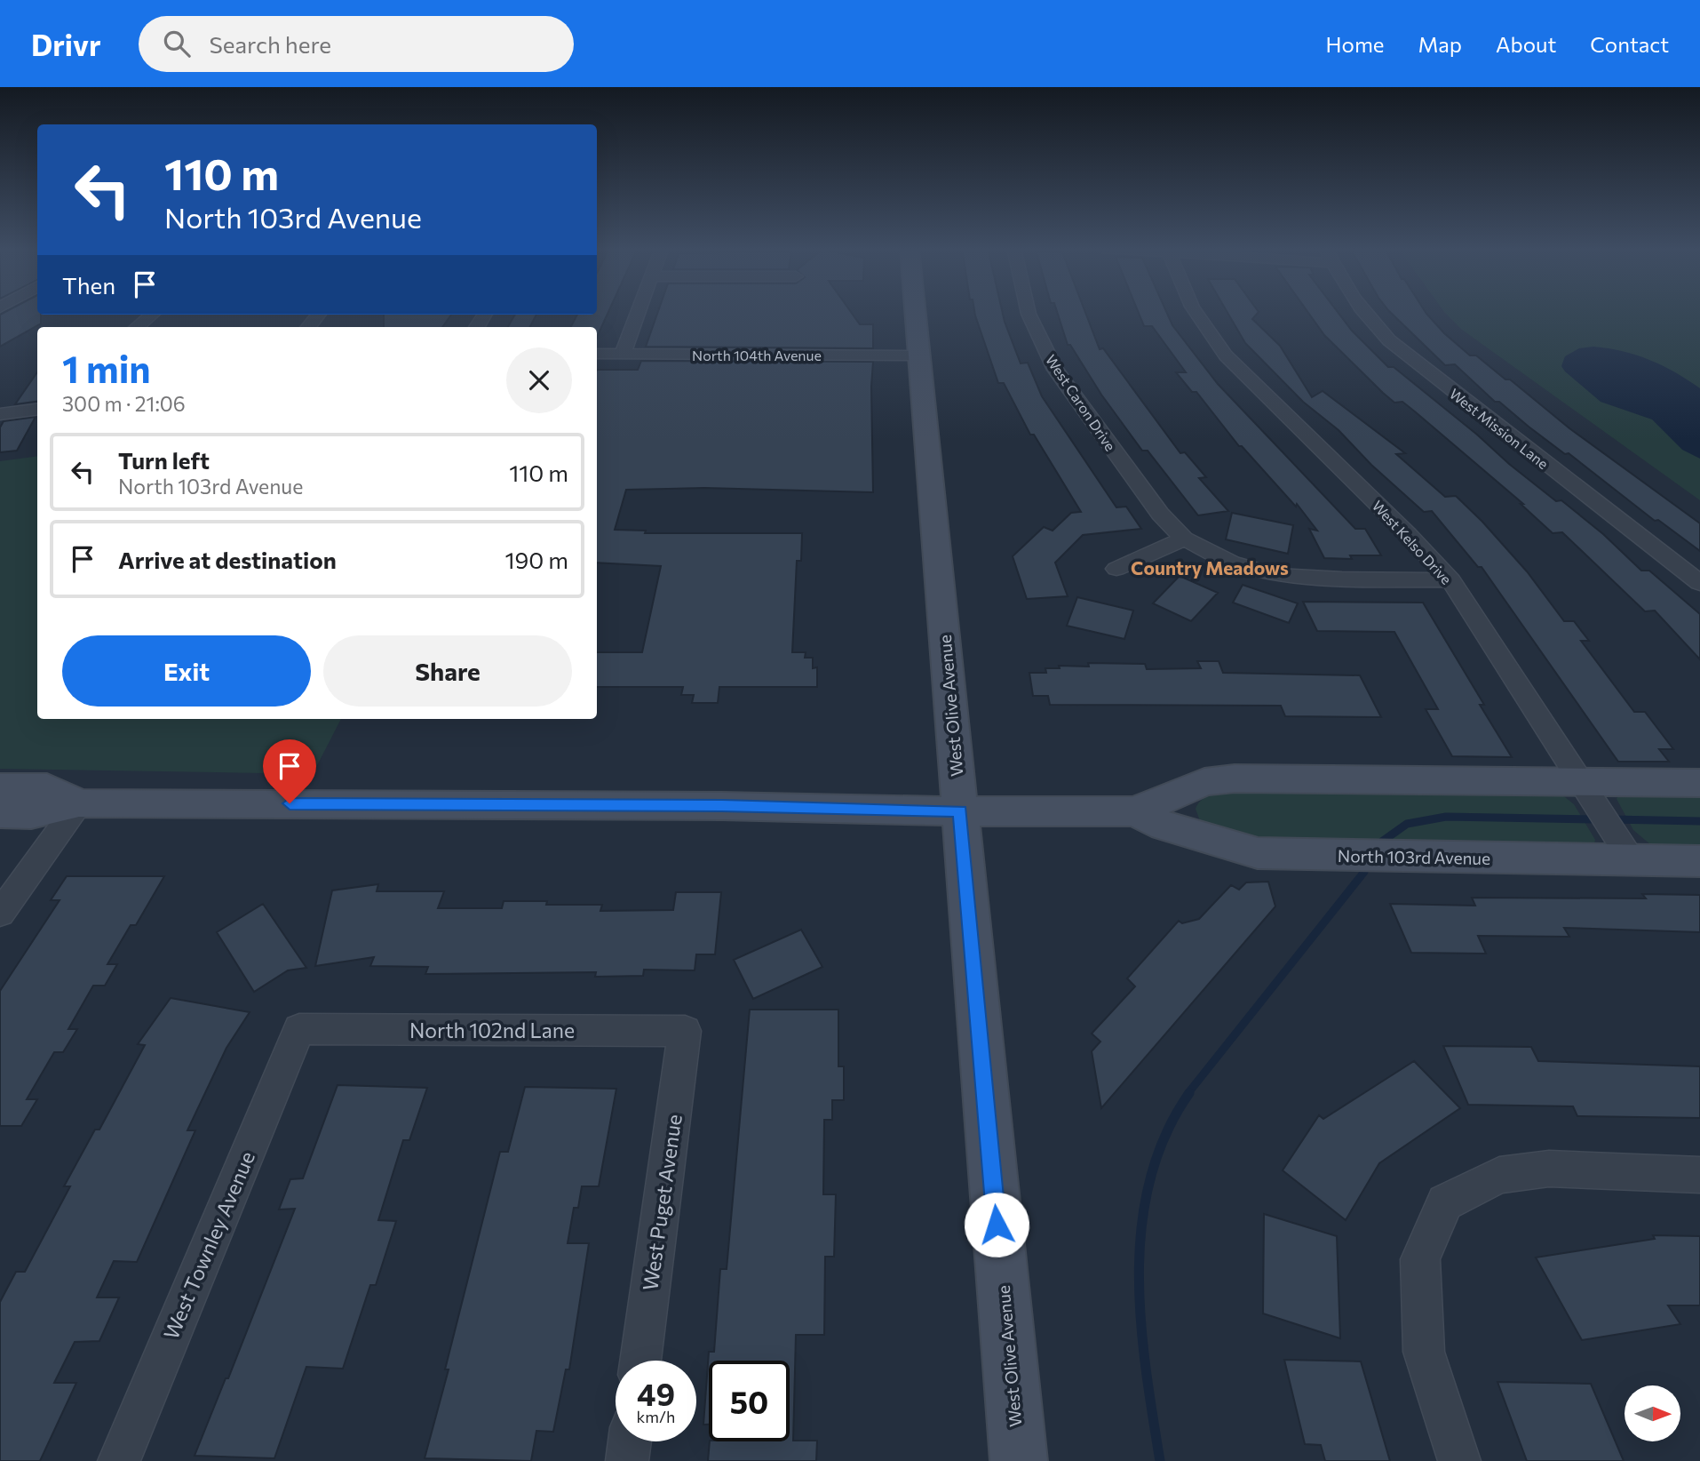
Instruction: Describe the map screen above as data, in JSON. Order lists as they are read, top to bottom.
{
  "streets": {
    "main road": ["West Olive Avenue", "North 103rd Avenue"],
    "street": [
      "North 104th Avenue",
      "West Caron Drive",
      "West Mission Lane",
      "West Kelso Drive",
      "North 102nd Lane",
      "West Puget Avenue",
      "West Townley Avenue"
    ]
  },
  "crossings": [
    ["North 104th Avenue", "West Olive Avenue"],
    ["West Caron Drive", "West Kelso Drive"],
    ["West Kelso Drive", "North 103rd Avenue"],
    ["West Olive Avenue", "North 103rd Avenue"],
    ["North 102nd Lane", "West Puget Avenue"],
    ["North 102nd Lane", "West Townley Avenue"]
  ],
  "districts": ["Country Meadows"],
  "north": "right",
  "page": {
    "header": "Drivr",
    "search": "Search here",
    "nav": [
      "Home",
      "Map",
      "About",
      "Contact"
    ],
    "turn": ["110 m", "North 103rd Avenue"],
    "then": "Then",
    "heading": ["1 min", "300 m · 21:06"],
    "list": [
      {
        "name": "Turn left",
        "note": "North 103rd Avenue",
        "value": "110 m"
      },
      {
        "name": "Arrive at destination",
        "value": "190 m"
      }
    ],
    "buttons": ["Exit", "Share"],
    "speed": "49 km/h",
    "limit": "50"
  }
}
